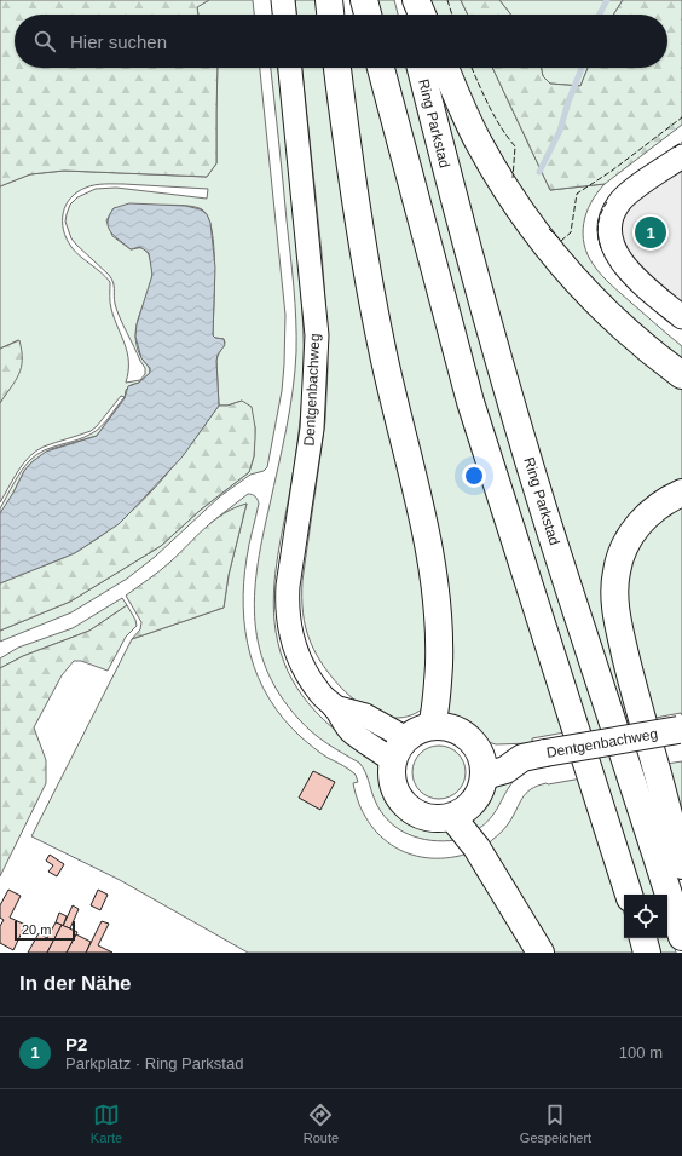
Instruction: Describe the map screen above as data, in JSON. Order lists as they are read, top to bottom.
{
  "streets": {
    "main road": ["Ring Parkstad", "Dentgenbachweg"]
  },
  "scale_bar": "20 m",
  "page": {
    "search": "Hier suchen",
    "pins": "1",
    "scale": "20 m",
    "heading": "In der Nähe",
    "list": [
      {
        "mark": "1",
        "name": "P2",
        "note": "Parkplatz · Ring Parkstad",
        "value": "100 m"
      }
    ],
    "nav": ["Karte", "Route", "Gespeichert"]
  }
}
